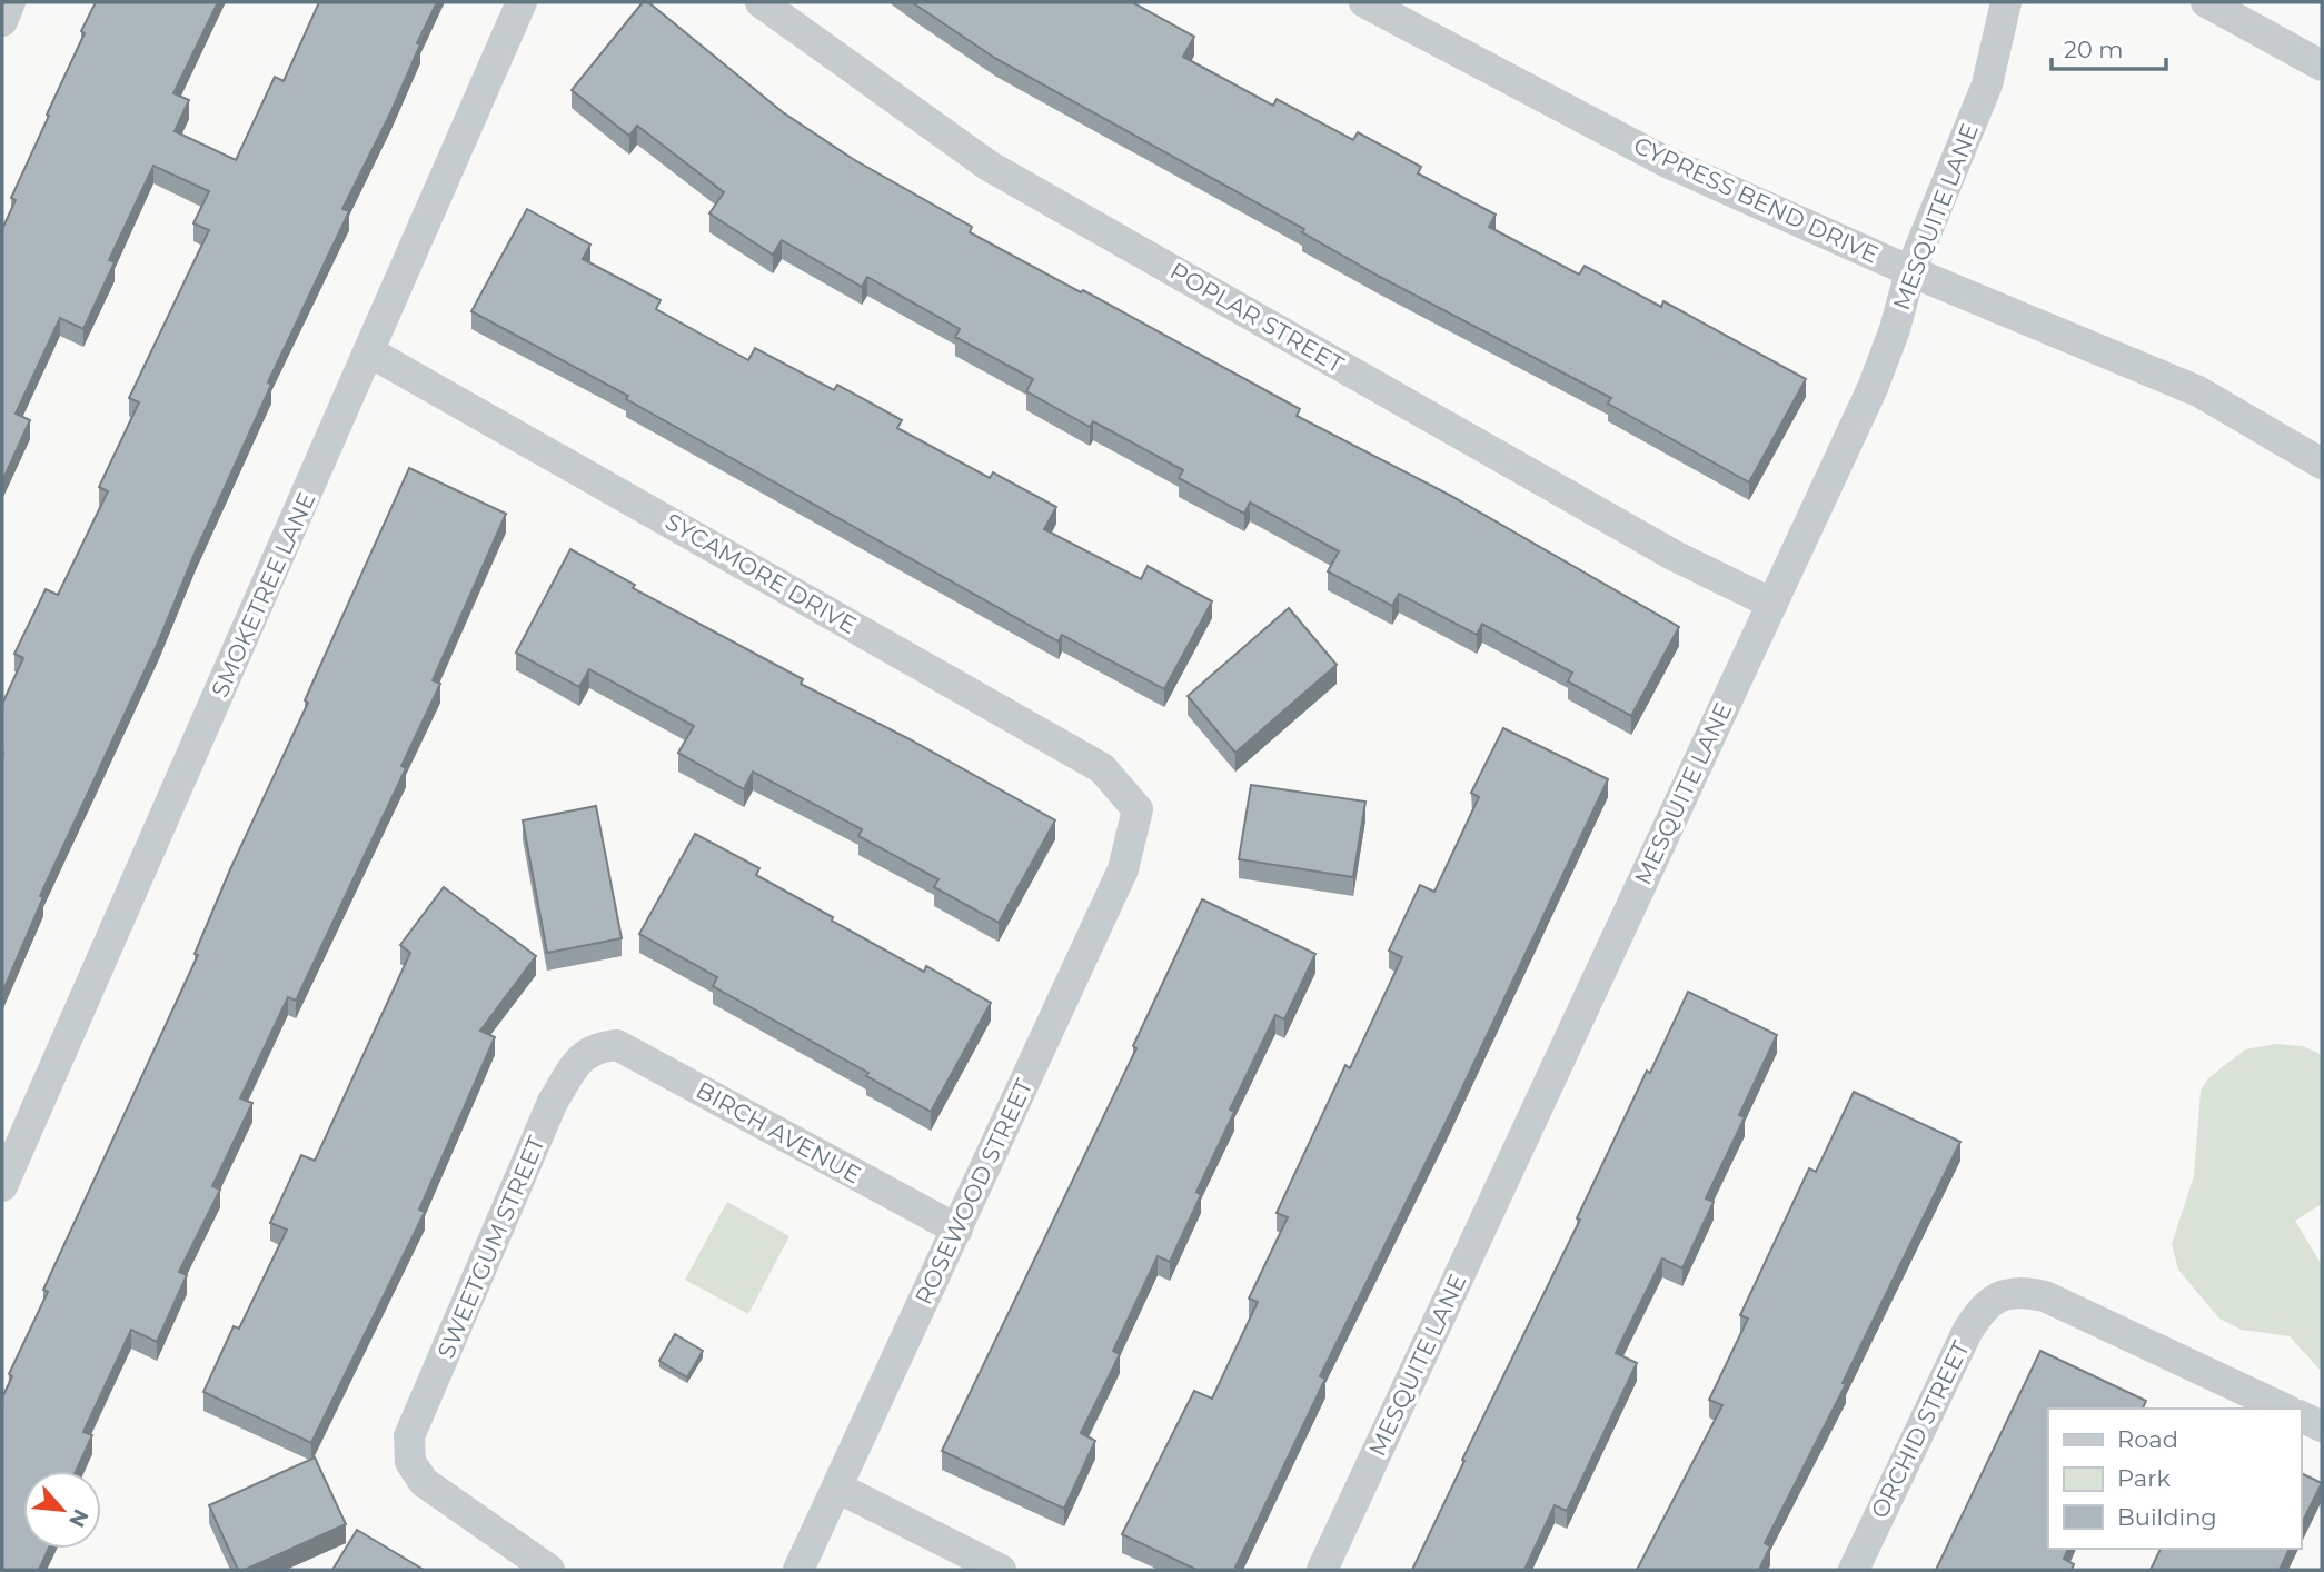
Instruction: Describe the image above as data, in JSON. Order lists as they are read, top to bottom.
{
  "streets": {
    "street": [
      "CYPRESS BEND DRIVE",
      "MESQUITE LANE",
      "POPLAR STREET",
      "SYCAMORE DRIVE",
      "SMOKETREE LANE",
      "BIRCH AVENUE",
      "ROSEWOOD STREET",
      "SWEETGUM STREET",
      "ORCHID STREET"
    ]
  },
  "crossings": [
    ["CYPRESS BEND DRIVE", "MESQUITE LANE"],
    ["MESQUITE LANE", "POPLAR STREET"],
    ["SYCAMORE DRIVE", "SMOKETREE LANE"],
    ["SYCAMORE DRIVE", "ROSEWOOD STREET"],
    ["BIRCH AVENUE", "ROSEWOOD STREET"],
    ["BIRCH AVENUE", "SWEETGUM STREET"]
  ],
  "legend": ["Road", "Park", "Building"],
  "scale_bar": "20 m",
  "north": "bottom right"
}
